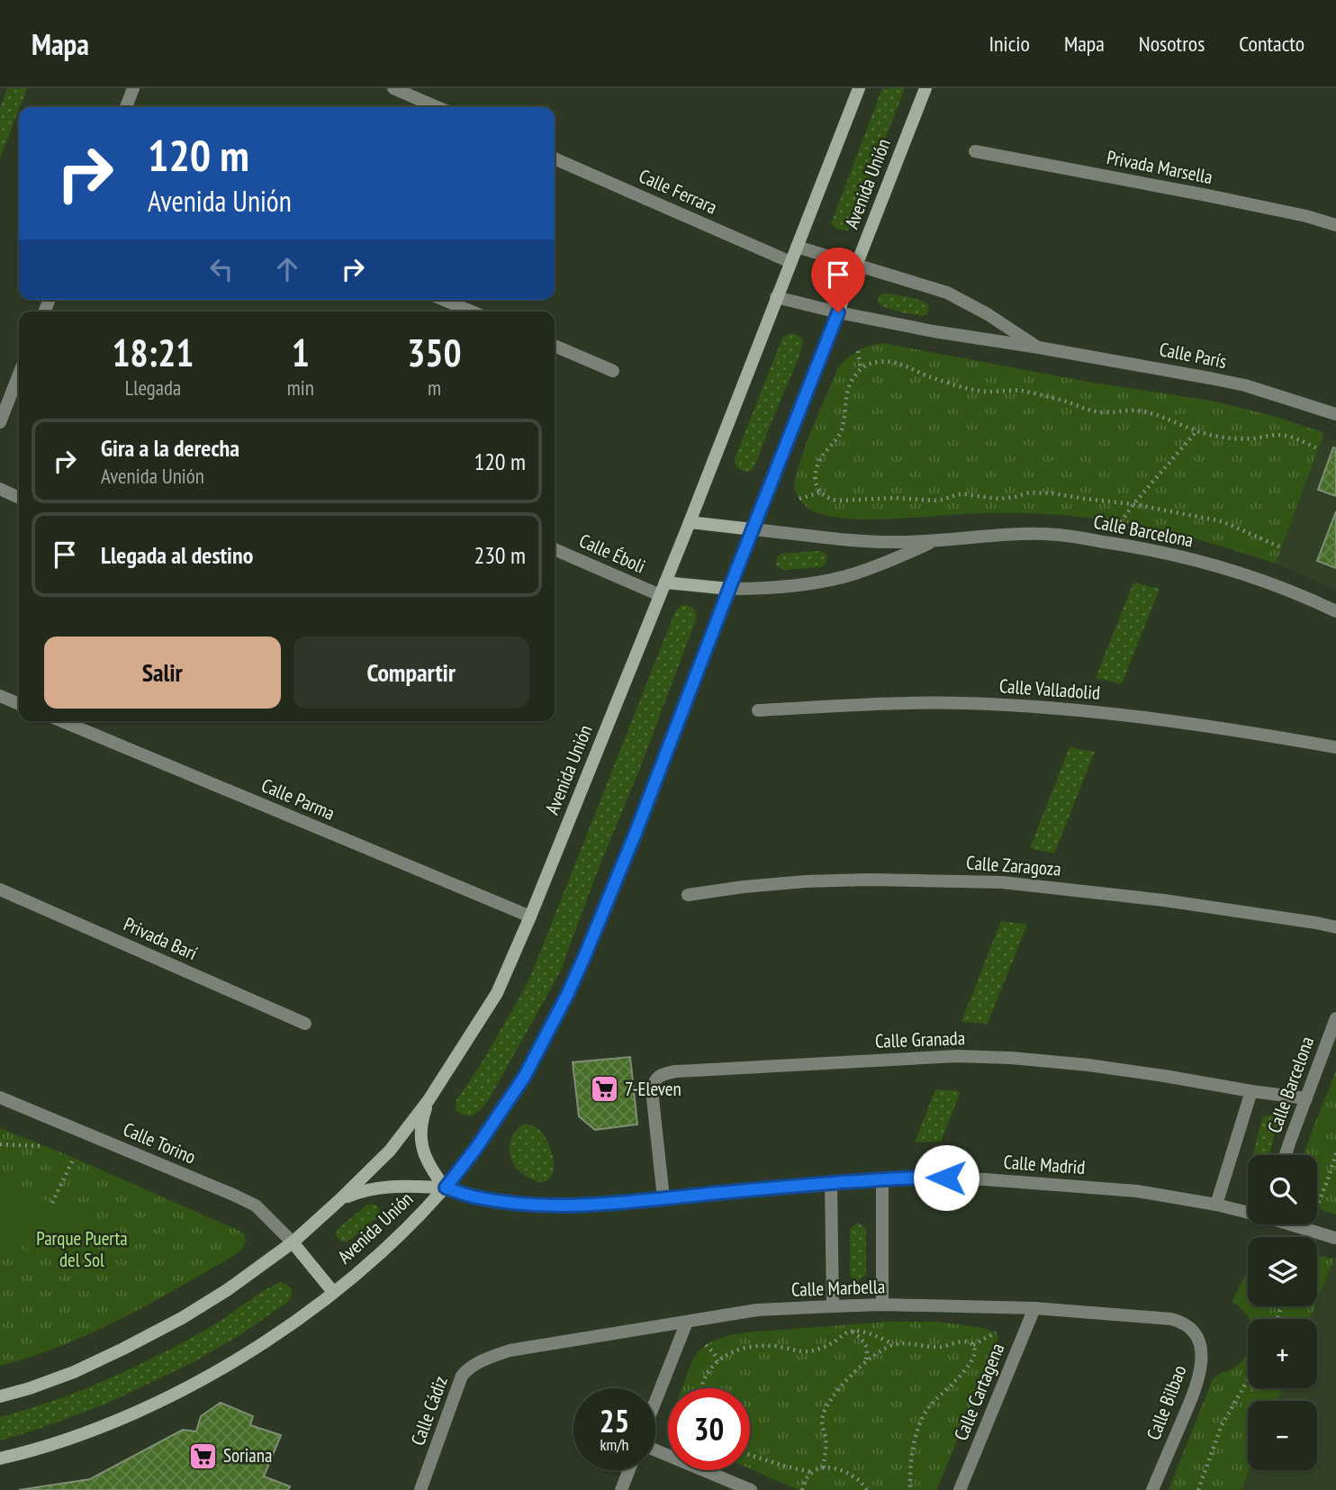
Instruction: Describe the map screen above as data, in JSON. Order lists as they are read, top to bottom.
{
  "streets": {
    "street": [
      "Privada Marsella",
      "Avenida Unión",
      "Calle Ferrara",
      "Calle París",
      "Calle Barcelona",
      "Calle Éboli",
      "Calle Valladolid",
      "Calle Parma",
      "Calle Zaragoza",
      "Privada Barí",
      "Calle Granada",
      "Calle Torino",
      "Calle Madrid",
      "Calle Marbella",
      "Calle Cartagena",
      "Calle Bilbao",
      "Calle Cádiz"
    ]
  },
  "crossings": [
    ["Avenida Unión", "Calle Ferrara"],
    ["Avenida Unión", "Calle París"],
    ["Avenida Unión", "Calle Barcelona"],
    ["Avenida Unión", "Calle Éboli"],
    ["Avenida Unión", "Calle Parma"],
    ["Avenida Unión", "Calle Torino"],
    ["Avenida Unión", "Calle Madrid"],
    ["Calle Barcelona", "Calle Granada"],
    ["Calle Barcelona", "Calle Madrid"],
    ["Calle Granada", "Calle Madrid"],
    ["Calle Marbella", "Calle Cartagena"],
    ["Calle Marbella", "Calle Bilbao"],
    ["Calle Marbella", "Calle Cádiz"]
  ],
  "parks": ["Parque Puerta del Sol"],
  "places": {
    "supermarket": ["7-Eleven", "Soriana"]
  },
  "page": {
    "header": "Mapa",
    "nav": [
      "Inicio",
      "Mapa",
      "Nosotros",
      "Contacto"
    ],
    "turn": ["120 m", "Avenida Unión"],
    "eta": [
      "18:21",
      "Llegada",
      "1",
      "min",
      "350",
      "m"
    ],
    "list": [
      {
        "name": "Gira a la derecha",
        "note": "Avenida Unión",
        "value": "120 m"
      },
      {
        "name": "Llegada al destino",
        "value": "230 m"
      }
    ],
    "buttons": ["Salir", "Compartir"],
    "map_buttons": ["+", "−"],
    "speed": "25 km/h",
    "limit": "30"
  }
}
